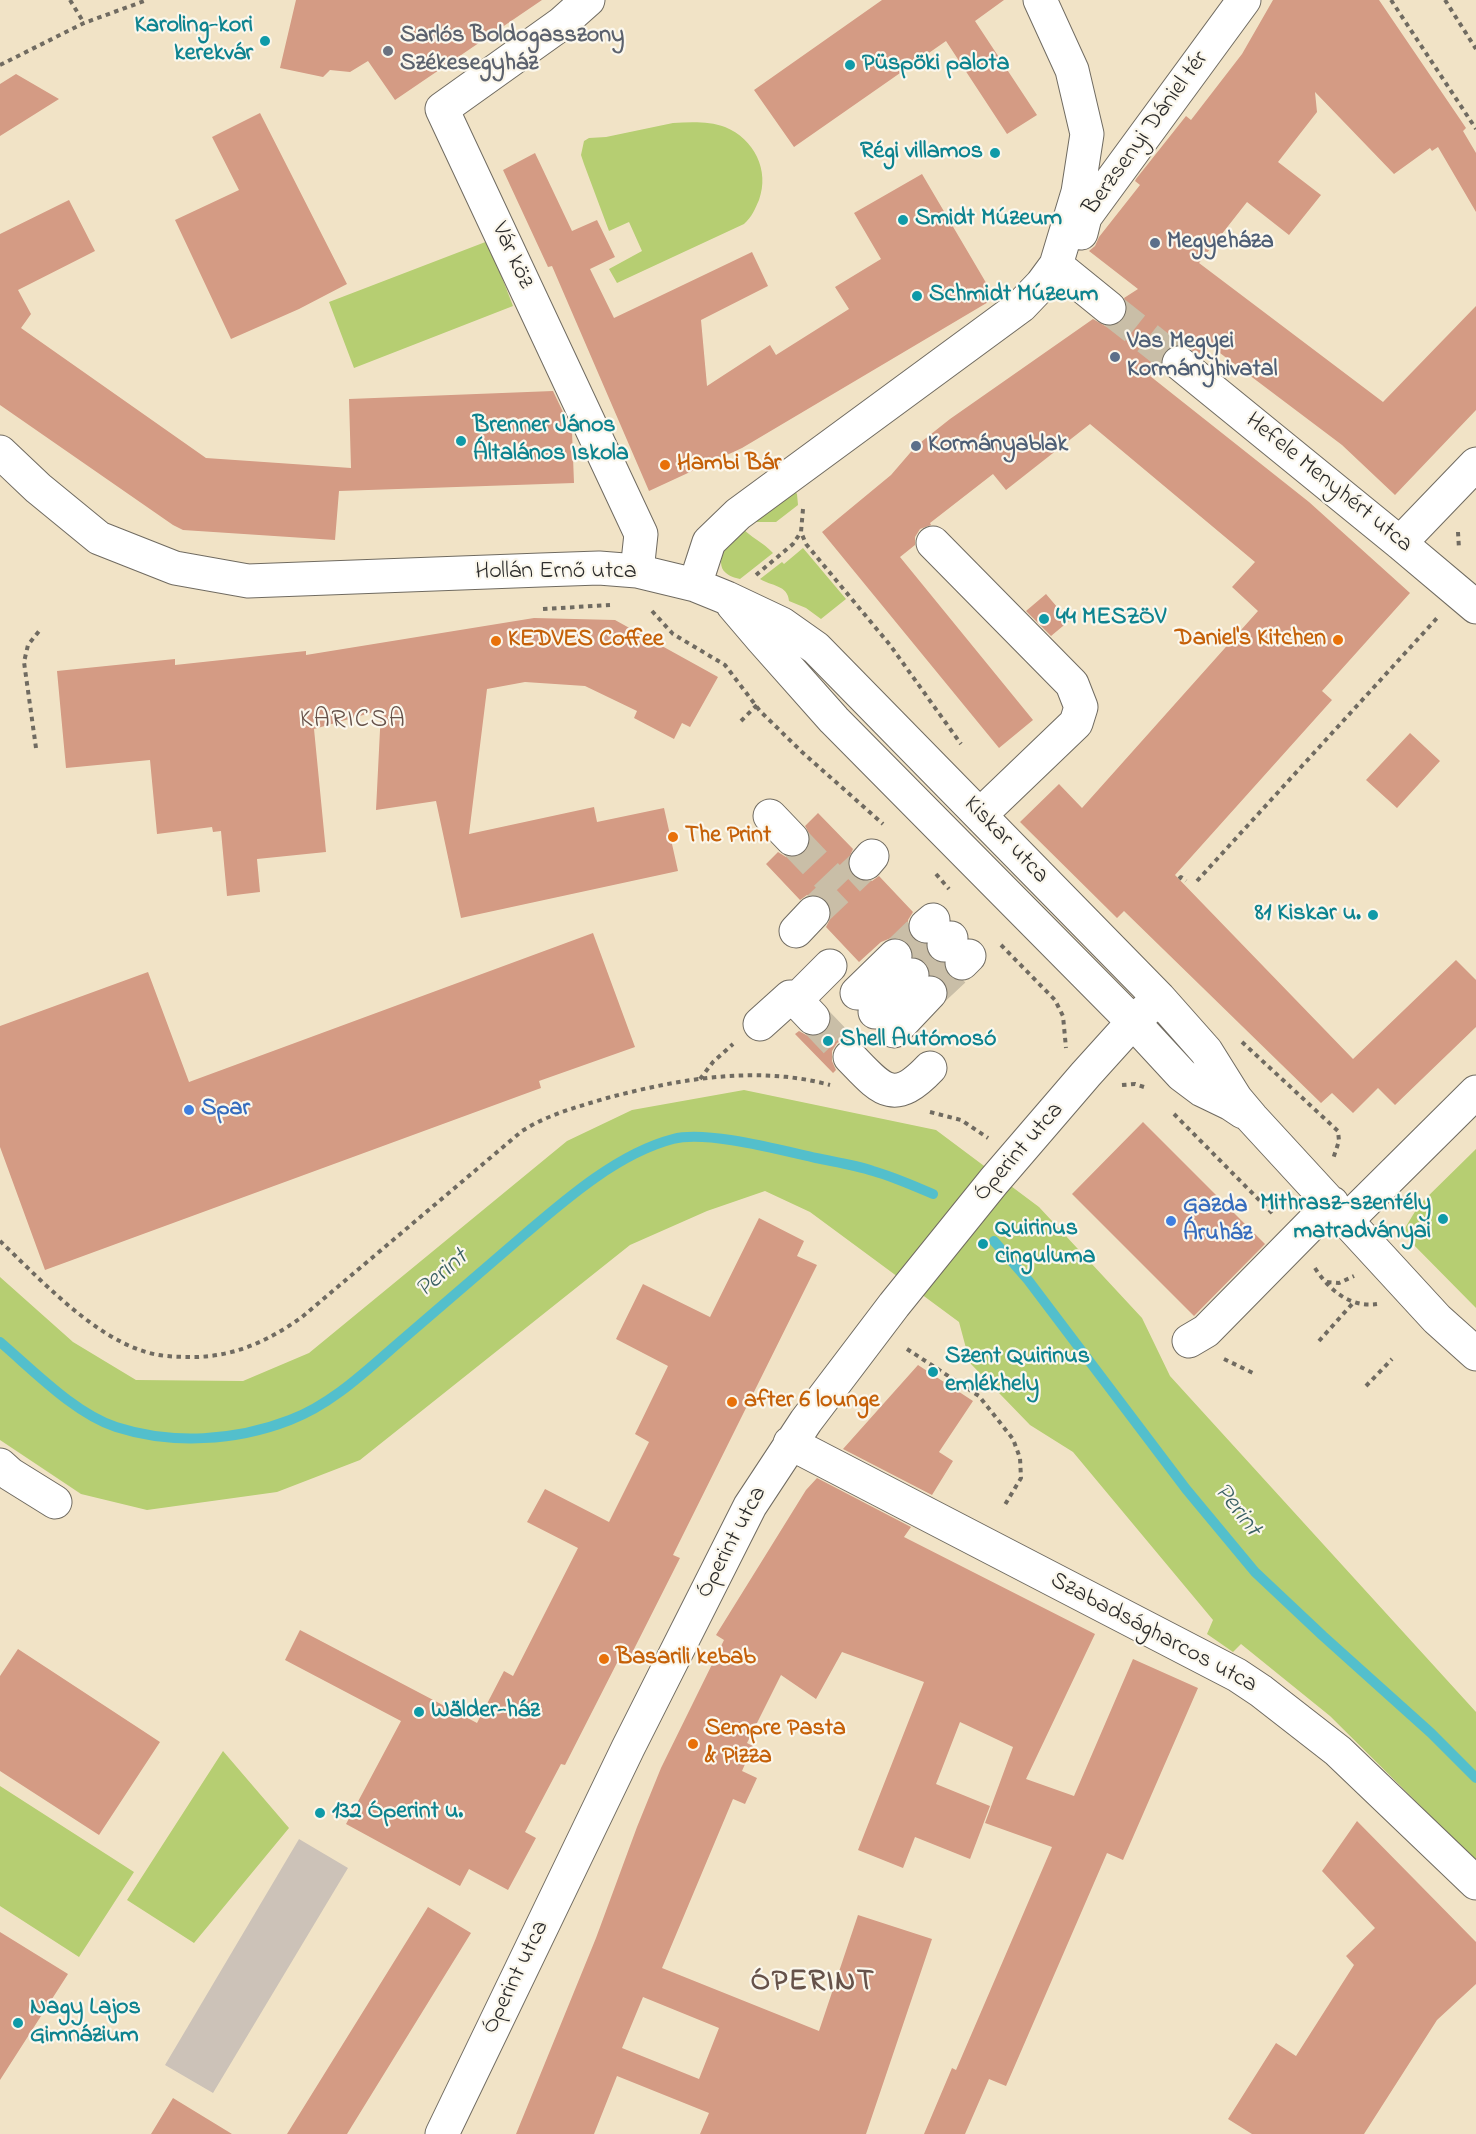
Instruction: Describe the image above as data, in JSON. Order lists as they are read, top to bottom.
{
  "streets": {
    "street": [
      "Berzsenyi Dániel tér",
      "Vár köz",
      "Hefele Menyhért utca",
      "Hollán Ernő utca",
      "Kiskar utca",
      "Óperint utca",
      "Szabadságharcos utca"
    ]
  },
  "crossings": [
    ["Vár köz", "Hollán Ernő utca"],
    ["Hollán Ernő utca", "Kiskar utca"],
    ["Kiskar utca", "Óperint utca"],
    ["Óperint utca", "Szabadságharcos utca"]
  ],
  "districts": ["KARICSA", "ÓPERINT"],
  "water": ["Perint"],
  "places": [
    "Karoling-kori kerekvár",
    "Sarlós Boldogasszony Székesegyház",
    "Püspöki palota",
    "Régi villamos",
    "Smidt Múzeum",
    "Megyeháza",
    "Schmidt Múzeum",
    "Vas Megyei Kormányhivatal",
    "Brenner János Általános Iskola",
    "Kormányablak",
    "Hambi Bár",
    "44 MESZÖV",
    "Daniel's Kitchen",
    "KEDVES Coffee",
    "The Print",
    "81 Kiskar u.",
    "Shell Autómosó",
    "Spar",
    "Mithrasz-szentély matradványai",
    "Gazda Áruház",
    "Quirinus cinguluma",
    "Szent Quirinus emlékhely",
    "after 6 lounge",
    "Basarili kebab",
    "Wälder-ház",
    "Sempre Pasta & Pizza",
    "132 Óperint u.",
    "Nagy Lajos Gimnázium"
  ]
}
